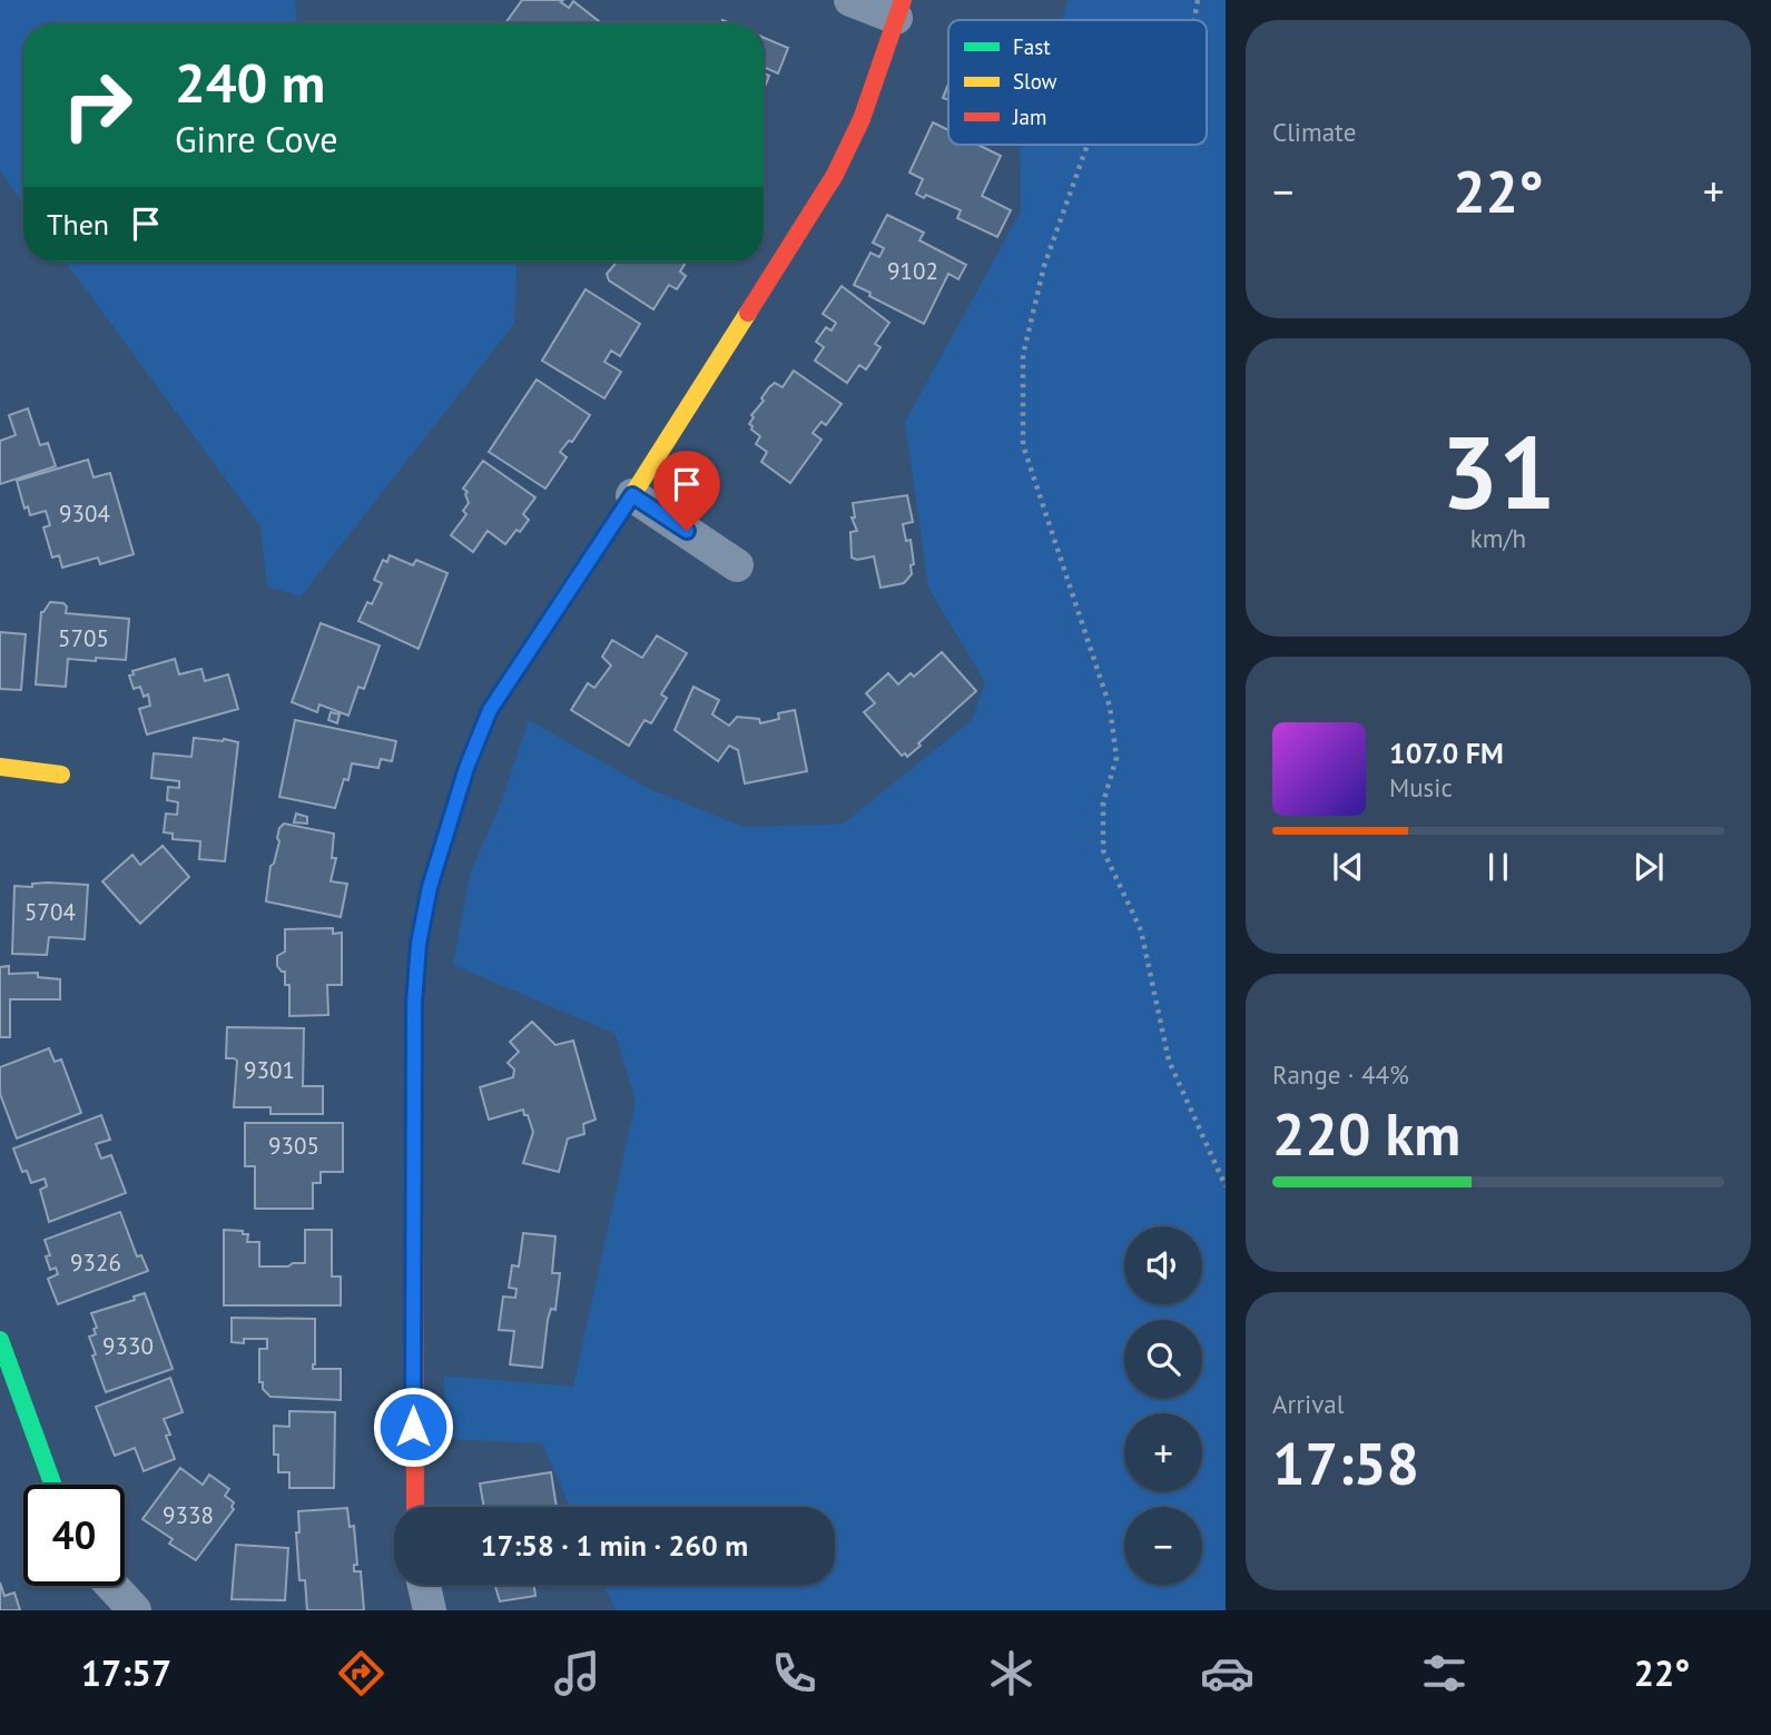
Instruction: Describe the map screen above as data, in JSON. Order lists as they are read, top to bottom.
{
  "house_numbers": [
    "9102",
    "9304",
    "5705",
    "5704",
    "9301",
    "9305",
    "9326",
    "9330",
    "9338"
  ],
  "legend": ["Fast", "Slow", "Jam"],
  "page": {
    "tile": [
      "Climate",
      ["31", "km/h"],
      ["Range · 44%", "220 km"],
      ["Arrival", "17:58"]
    ],
    "turn": ["240 m", "Ginre Cove"],
    "heat": ["−", "22°", "+"],
    "then": "Then",
    "song": ["107.0 FM", "Music"],
    "map_buttons": ["+", "−"],
    "limit": "40",
    "trip": "17:58 · 1 min · 260 m",
    "tabs": ["17:57", "22°"]
  }
}
